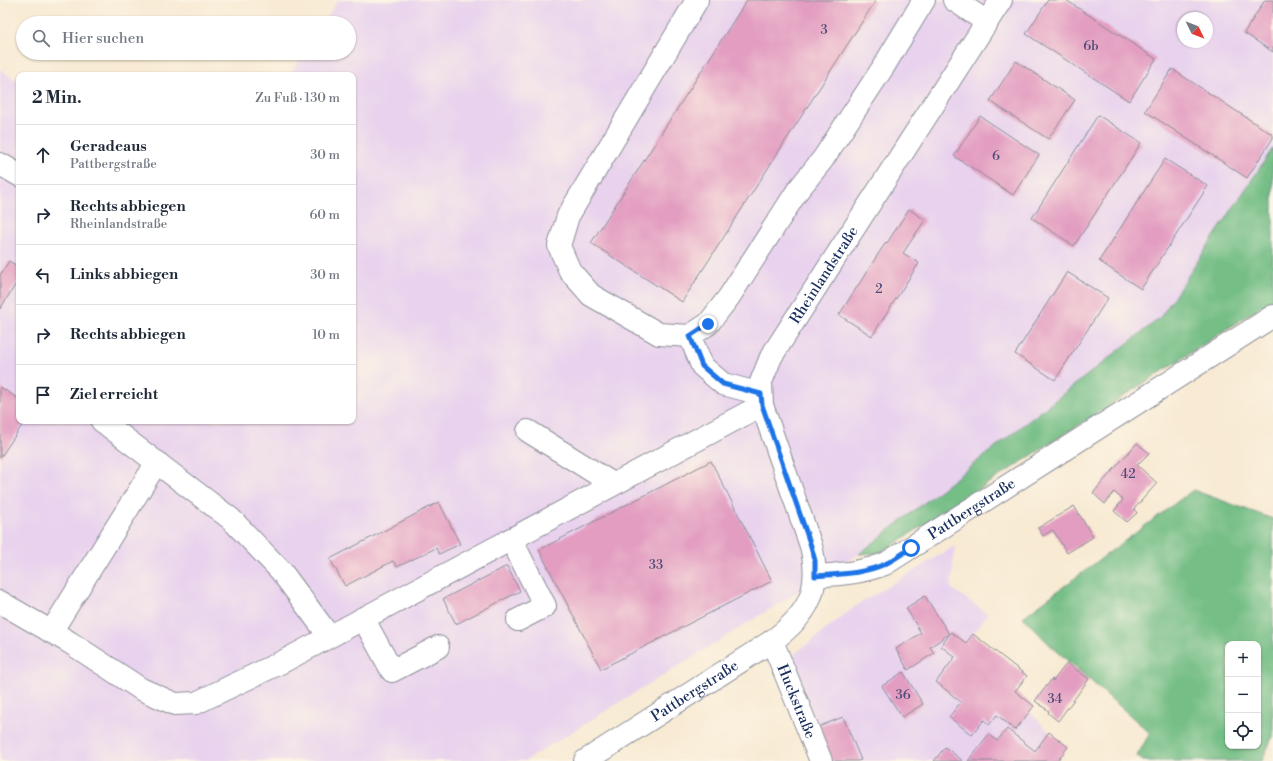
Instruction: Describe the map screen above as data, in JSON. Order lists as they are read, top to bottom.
{
  "streets": {
    "street": ["Rheinlandstraße", "Pattbergstraße", "Huckstraße"]
  },
  "crossings": [
    ["Rheinlandstraße", "Pattbergstraße"],
    ["Pattbergstraße", "Huckstraße"]
  ],
  "house_numbers": [
    "3",
    "6b",
    "6",
    "2",
    "42",
    "33",
    "36",
    "34"
  ],
  "north": "bottom right",
  "page": {
    "search": "Hier suchen",
    "heading": ["2 Min.", "Zu Fuß · 130 m"],
    "list": [
      ["Geradeaus", "Pattbergstraße", "30 m"],
      ["Rechts abbiegen", "Rheinlandstraße", "60 m"],
      ["Links abbiegen", "30 m"],
      ["Rechts abbiegen", "10 m"],
      "Ziel erreicht"
    ],
    "map_buttons": ["+", "−"]
  }
}
